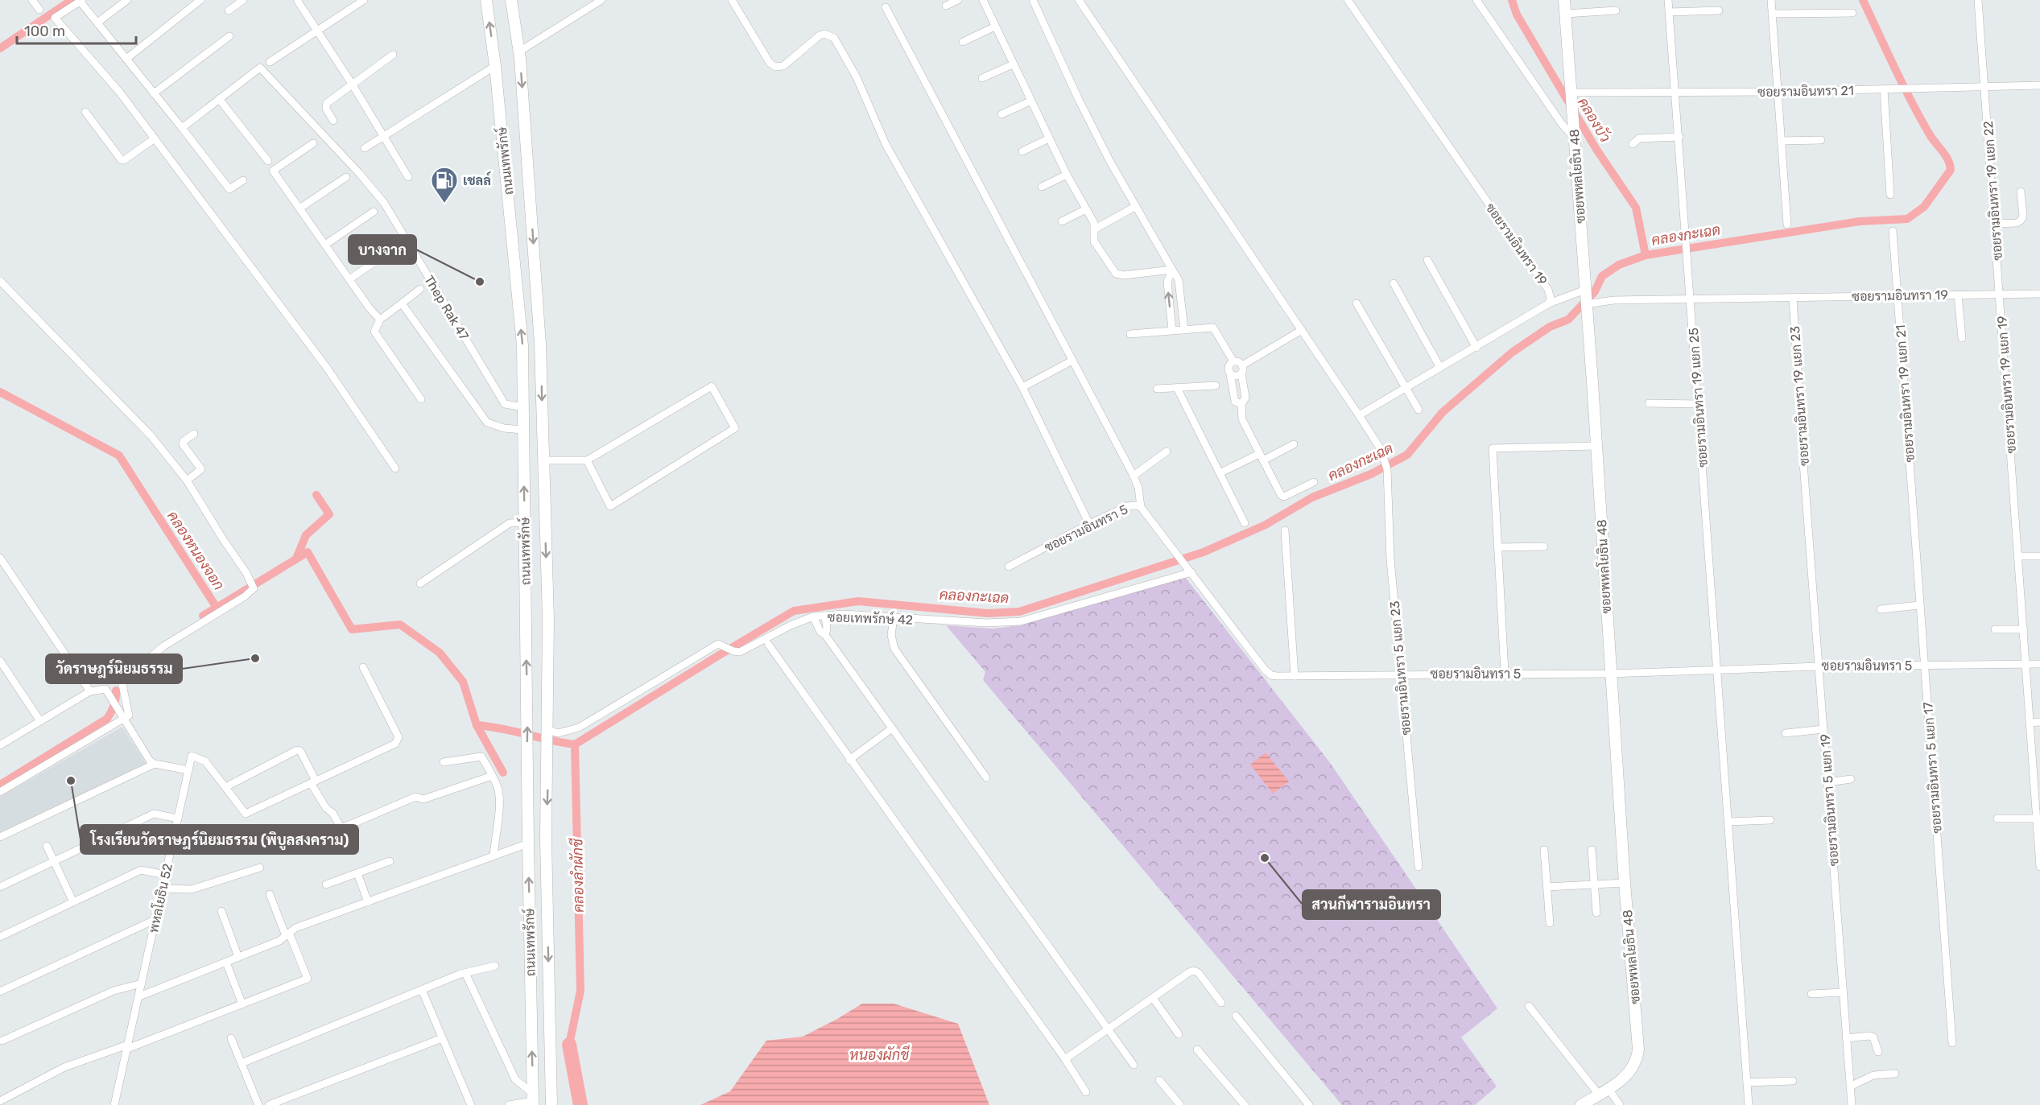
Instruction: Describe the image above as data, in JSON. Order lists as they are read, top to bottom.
{
  "streets": {
    "main road": ["ถนนเทพรักษ์", "ซอยพหลโยธิน 48"],
    "street": [
      "ซอยรามอินทรา 21",
      "ซอยรามอินทรา 19 แยก 22",
      "ซอยรามอินทรา 19",
      "Thep Rak 47",
      "ซอยรามอินทรา 19 แยก 19",
      "ซอยรามอินทรา 19 แยก 21",
      "ซอยรามอินทรา 19 แยก 23",
      "ซอยรามอินทรา 19 แยก 25",
      "ซอยรามอินทรา 5",
      "ซอยเทพรักษ์ 42",
      "ซอยรามอินทรา 5 แยก 23",
      "ซอยรามอินทรา 5 แยก 17",
      "ซอยรามอินทรา 5 แยก 19",
      "พหลโยธิน 52"
    ]
  },
  "crossings": [
    ["ซอยรามอินทรา 21", "ซอยพหลโยธิน 48"],
    ["ซอยรามอินทรา 21", "ซอยรามอินทรา 19 แยก 22"],
    ["ซอยรามอินทรา 21", "ซอยรามอินทรา 19 แยก 25"],
    ["ถนนเทพรักษ์", "Thep Rak 47"],
    ["ถนนเทพรักษ์", "ซอยเทพรักษ์ 42"],
    ["ซอยพหลโยธิน 48", "ซอยรามอินทรา 19"],
    ["ซอยพหลโยธิน 48", "ซอยรามอินทรา 5"],
    ["ซอยรามอินทรา 19 แยก 22", "ซอยรามอินทรา 19"],
    ["ซอยรามอินทรา 19 แยก 22", "ซอยรามอินทรา 19 แยก 19"],
    ["ซอยรามอินทรา 19", "ซอยรามอินทรา 19 แยก 19"],
    ["ซอยรามอินทรา 19", "ซอยรามอินทรา 19 แยก 21"],
    ["ซอยรามอินทรา 19", "ซอยรามอินทรา 19 แยก 23"],
    ["ซอยรามอินทรา 19", "ซอยรามอินทรา 19 แยก 25"],
    ["ซอยรามอินทรา 19", "ซอยรามอินทรา 5 แยก 23"],
    ["ซอยรามอินทรา 19 แยก 19", "ซอยรามอินทรา 5"],
    ["ซอยรามอินทรา 19 แยก 21", "ซอยรามอินทรา 5 แยก 17"],
    ["ซอยรามอินทรา 19 แยก 23", "ซอยรามอินทรา 5 แยก 19"],
    ["ซอยรามอินทรา 19 แยก 25", "ซอยรามอินทรา 5"],
    ["ซอยรามอินทรา 5", "ซอยเทพรักษ์ 42"],
    ["ซอยรามอินทรา 5", "ซอยรามอินทรา 5 แยก 23"],
    ["ซอยรามอินทรา 5", "ซอยรามอินทรา 5 แยก 17"],
    ["ซอยรามอินทรา 5", "ซอยรามอินทรา 5 แยก 19"]
  ],
  "water": [
    "คลองบัว",
    "คลองกะเฉด",
    "คลองหนองจอก",
    "คลองลำผักชี",
    "หนองผักชี"
  ],
  "places": {
    "fuel station": ["เชลล์"],
    "other": [
      "บางจาก",
      "วัดราษฎร์นิยมธรรม",
      "โรงเรียนวัดราษฎร์นิยมธรรม (พิบูลสงคราม)",
      "สวนกีฬารามอินทรา"
    ]
  },
  "scale_bar": "100 m"
}
